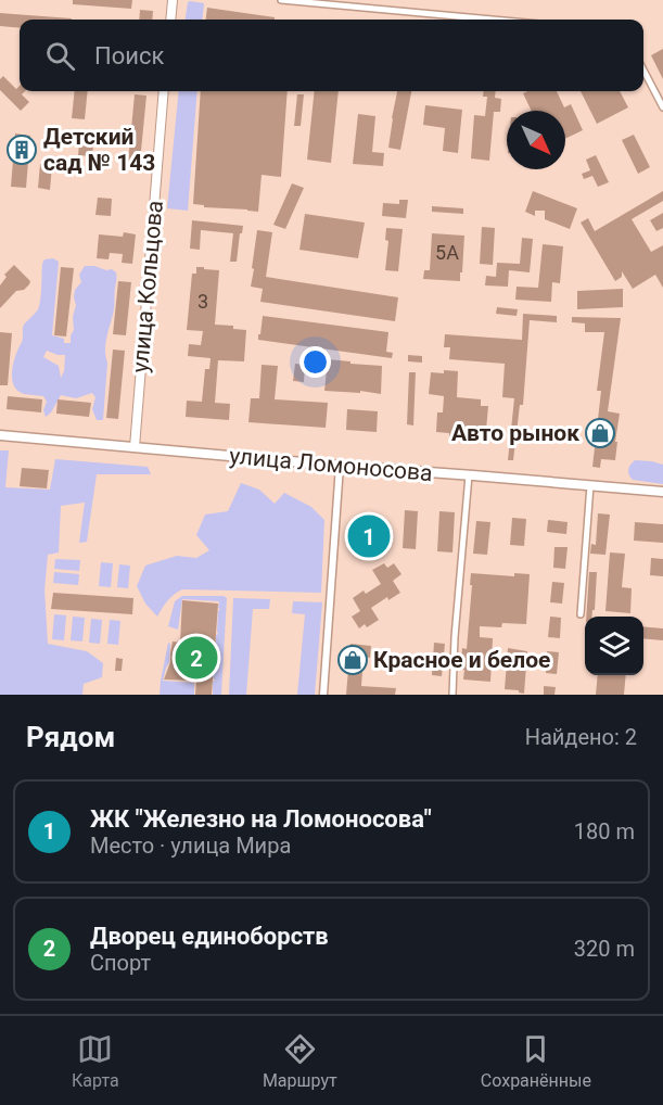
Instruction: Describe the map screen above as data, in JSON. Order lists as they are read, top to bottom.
{
  "streets": {
    "highway": ["улица Ломоносова"],
    "main road": ["улица Кольцова"]
  },
  "crossings": [
    ["улица Кольцова", "улица Ломоносова"]
  ],
  "places": {
    "building": ["Детский сад № 143"],
    "shop": ["Авто рынок", "Красное и белое"]
  },
  "house_numbers": ["5А", "3"],
  "north": "bottom right",
  "page": {
    "search": "Поиск",
    "pins": ["1", "2"],
    "heading": ["Рядом", "Найдено: 2"],
    "list": [
      {
        "mark": "1",
        "name": "ЖК \"Железно на Ломоносова\"",
        "note": "Место · улица Мира",
        "value": "180 m"
      },
      {
        "mark": "2",
        "name": "Дворец единоборств",
        "note": "Спорт",
        "value": "320 m"
      }
    ],
    "nav": ["Карта", "Маршрут", "Сохранённые"]
  }
}
